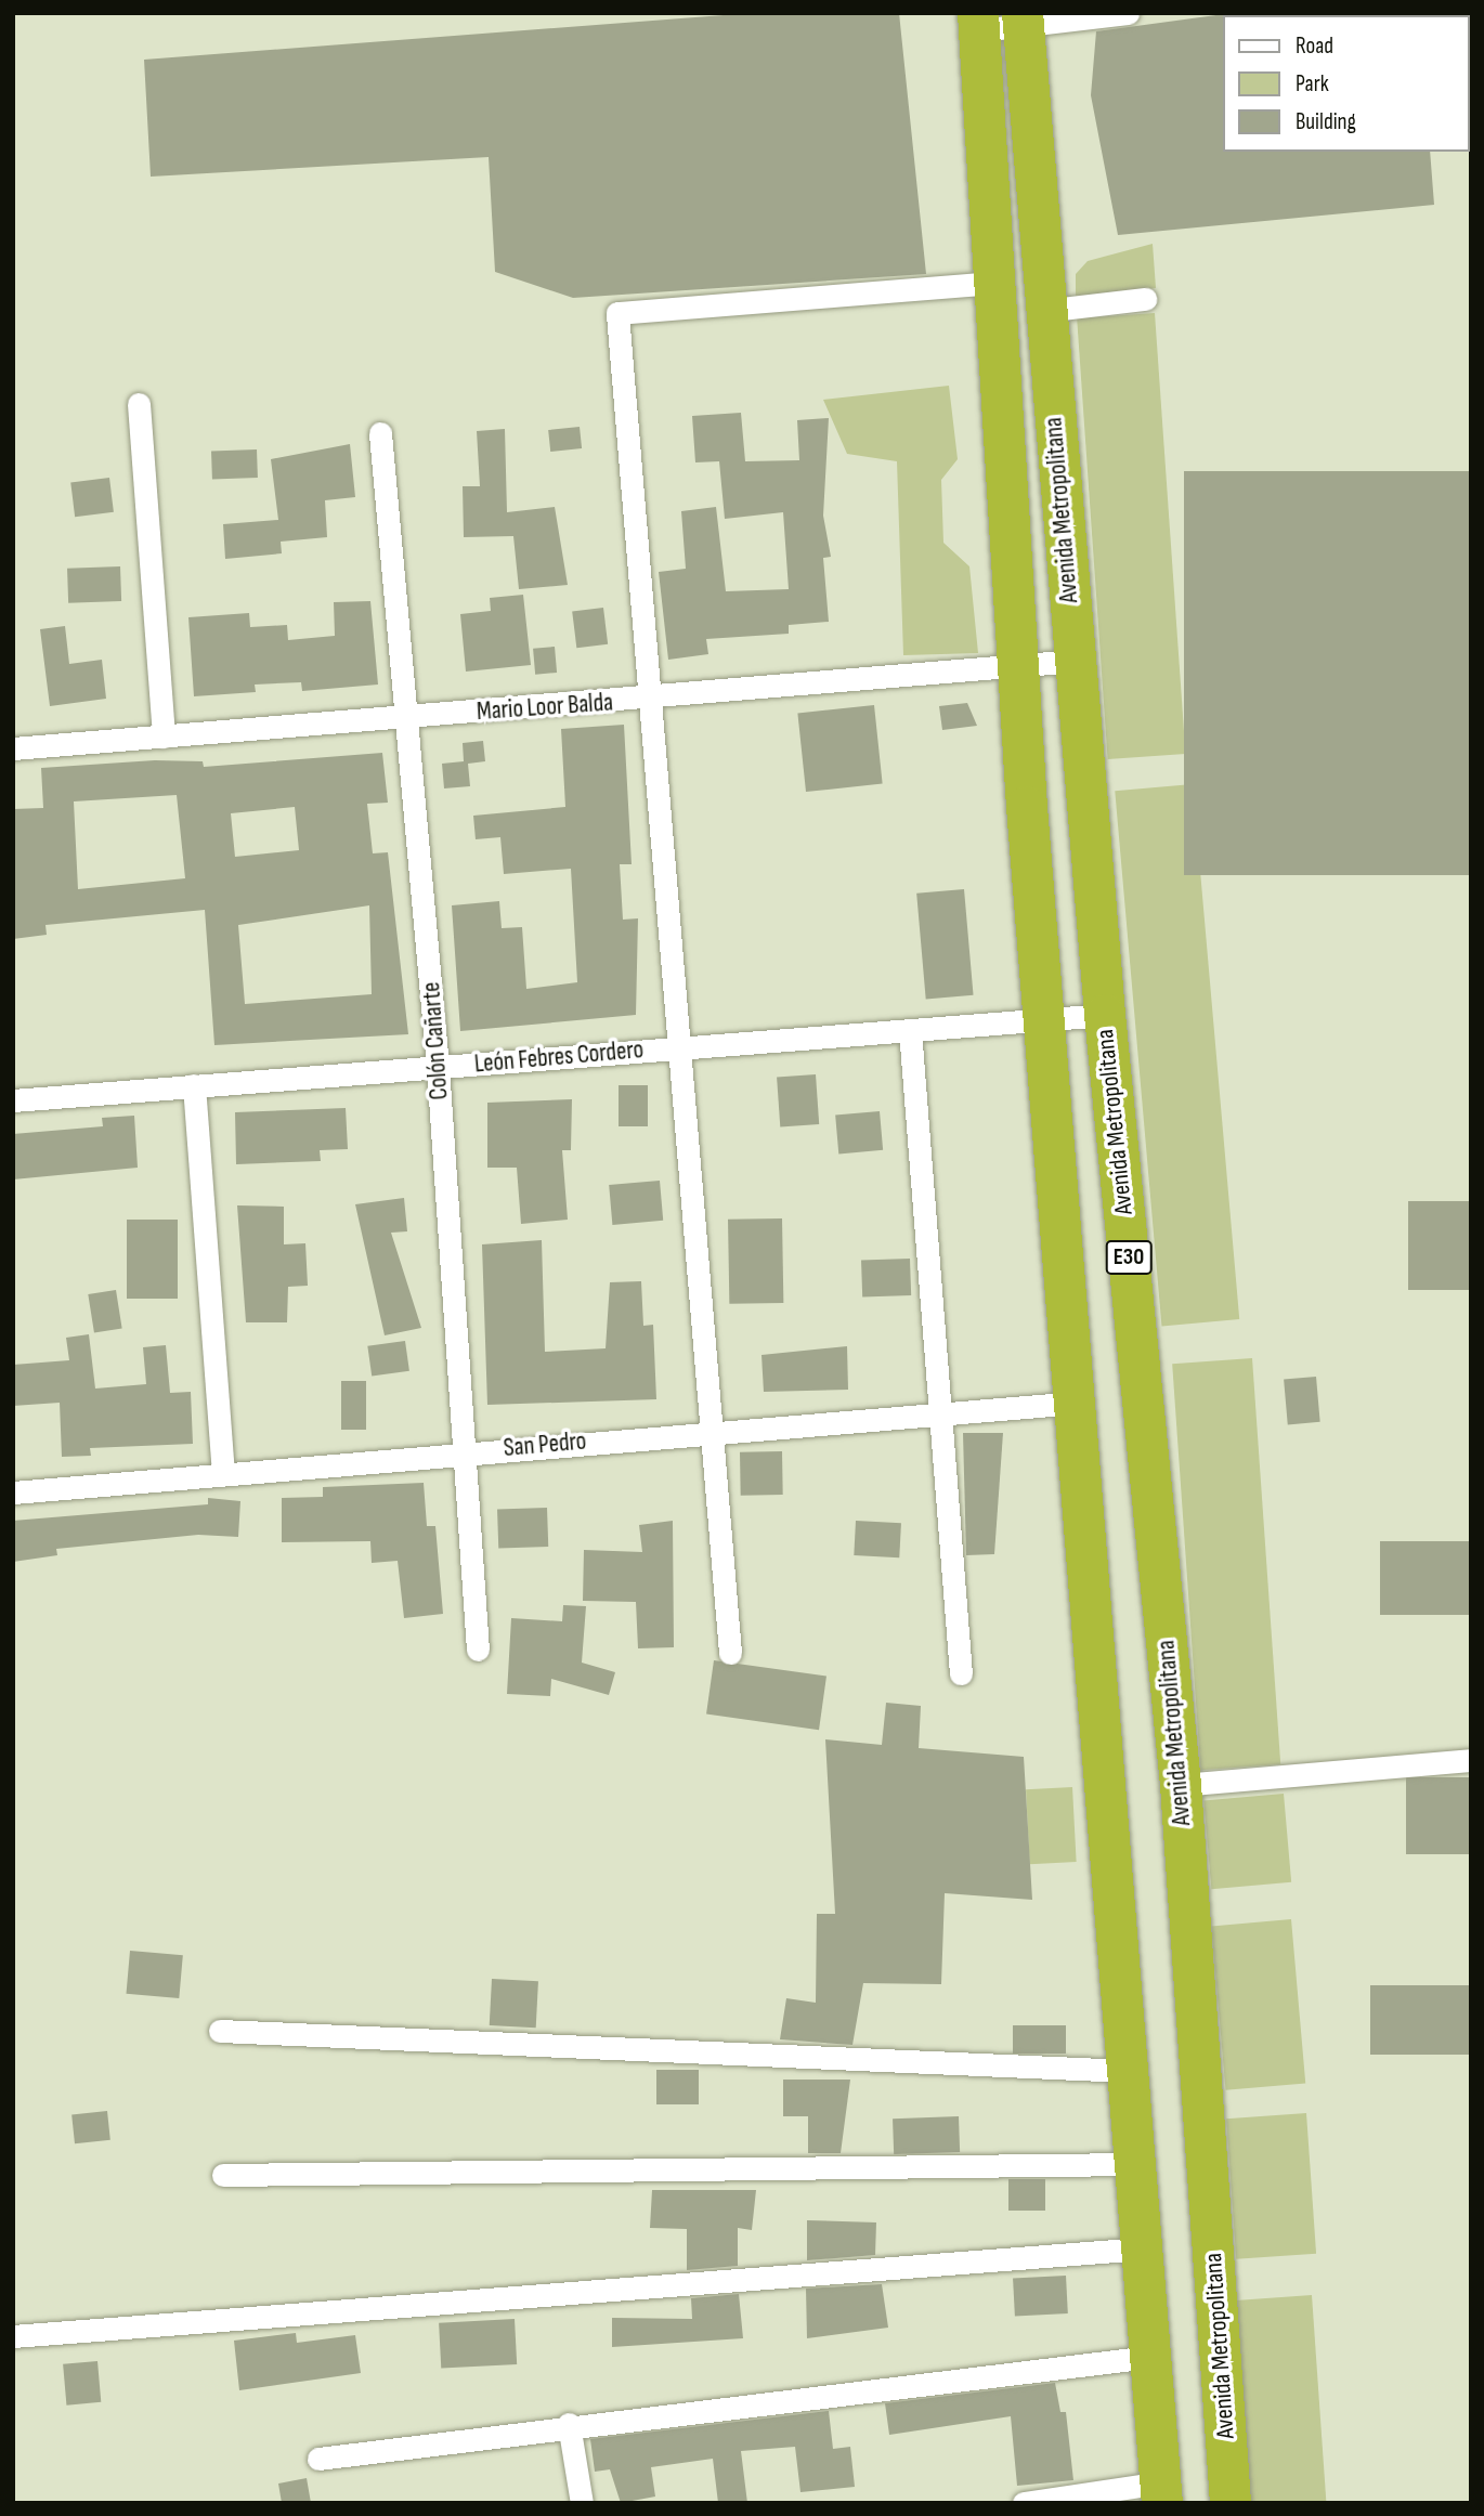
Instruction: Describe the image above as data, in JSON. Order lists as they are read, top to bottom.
{
  "streets": {
    "highway": ["Avenida Metropolitana", "E30"],
    "street": [
      "Mario Loor Balda",
      "Colón Cañarte",
      "León Febres Cordero",
      "San Pedro"
    ]
  },
  "crossings": [
    ["Avenida Metropolitana", "Mario Loor Balda"],
    ["Avenida Metropolitana", "León Febres Cordero"],
    ["Mario Loor Balda", "Colón Cañarte"],
    ["Colón Cañarte", "León Febres Cordero"],
    ["Colón Cañarte", "San Pedro"]
  ],
  "legend": ["Road", "Park", "Building"]
}
